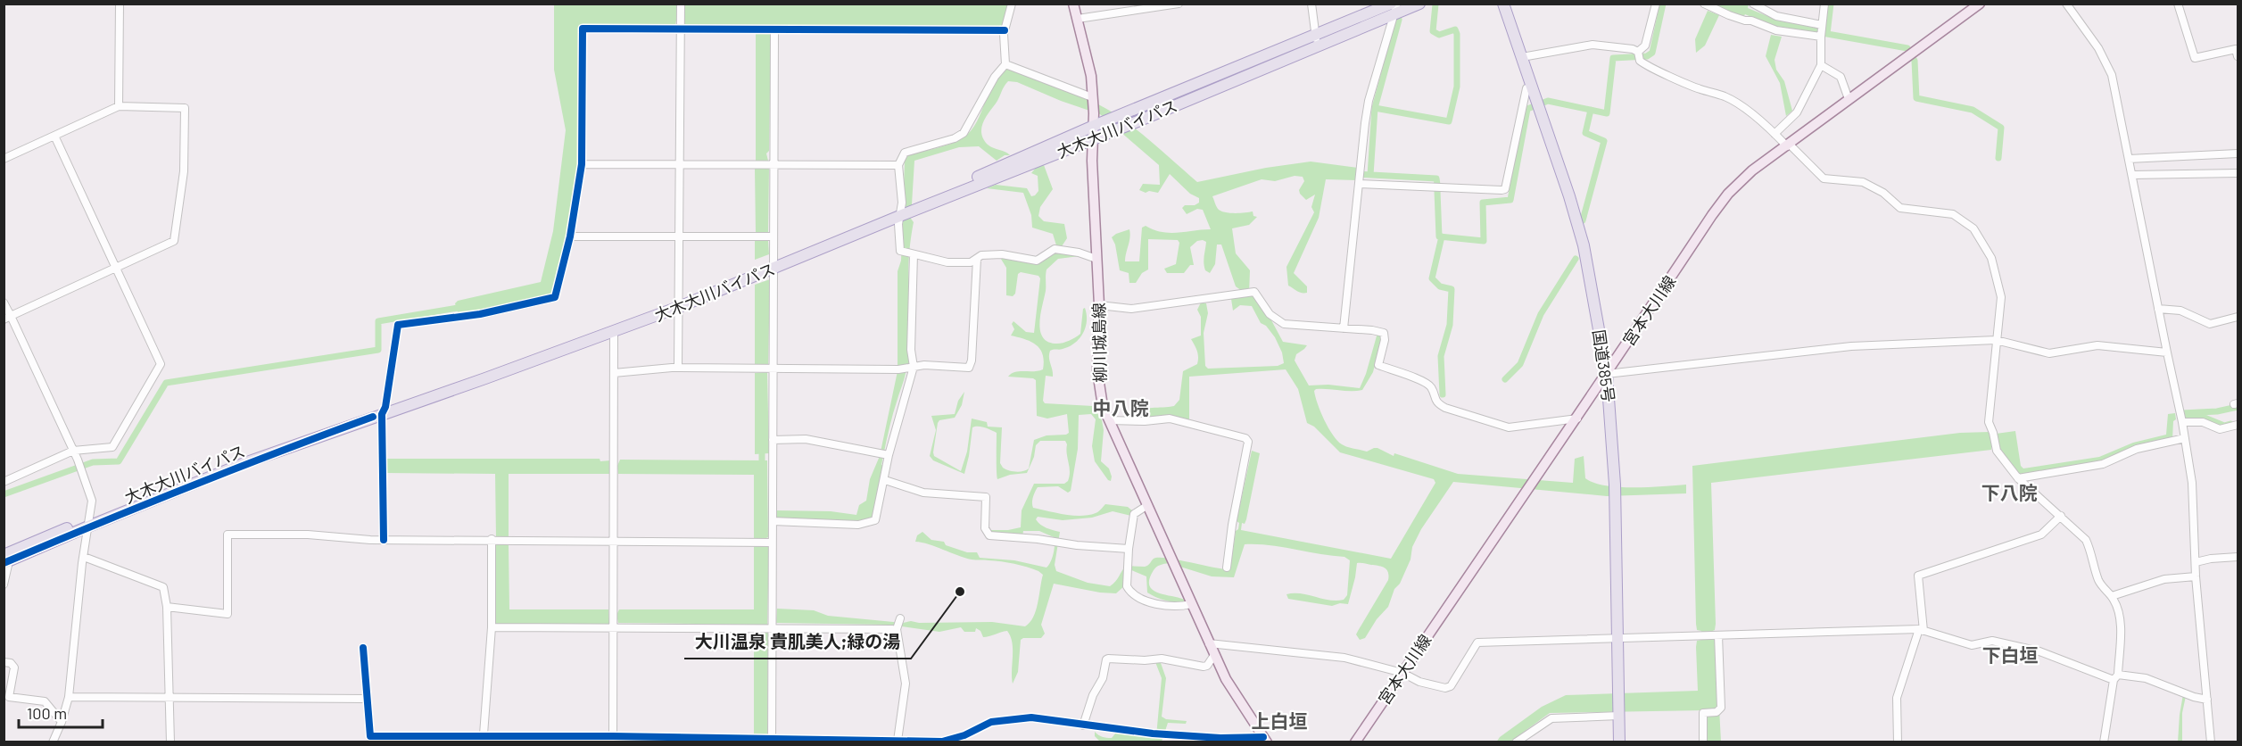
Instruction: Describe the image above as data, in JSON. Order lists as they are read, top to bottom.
{
  "streets": {
    "highway": ["大木大川バイパス", "国道385号"],
    "main road": ["宮本大川線", "柳川城島線"]
  },
  "crossings": [
    ["大木大川バイパス", "柳川城島線"],
    ["宮本大川線", "国道385号"]
  ],
  "districts": [
    "中八院",
    "下八院",
    "下白垣",
    "上白垣"
  ],
  "places": ["大川温泉 貴肌美人;緑の湯"],
  "scale_bar": "100 m"
}
